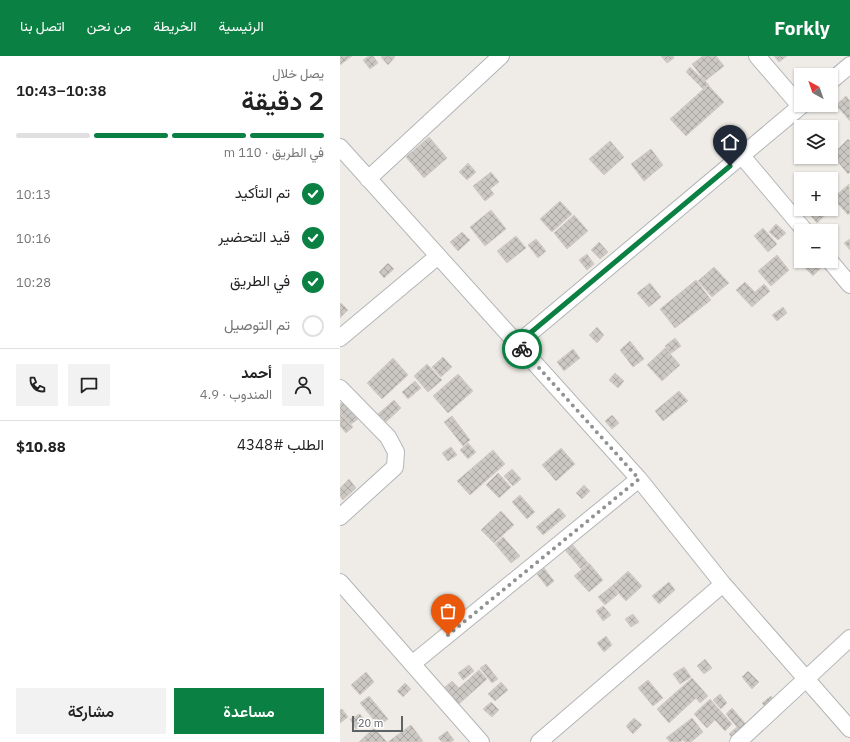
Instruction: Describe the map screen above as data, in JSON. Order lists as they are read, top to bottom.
{
  "scale_bar": "20 m",
  "north": "top left",
  "page": {
    "header": "Forkly",
    "nav": [
      "الرئيسية",
      "الخريطة",
      "من نحن",
      "اتصل بنا"
    ],
    "heading": ["2 دقيقة", "يصل خلال", "10:38–10:43"],
    "panel": [
      "أحمد",
      "المندوب · 4.9",
      "الطلب #4348",
      "$10.88"
    ],
    "map_buttons": ["+", "−"],
    "bar": "في الطريق · 110 m",
    "list": [
      ["تم التأكيد", "10:13"],
      ["قيد التحضير", "10:16"],
      ["في الطريق", "10:28"],
      "تم التوصيل"
    ],
    "buttons": ["مساعدة", "مشاركة"],
    "scale": "20 m"
  }
}
